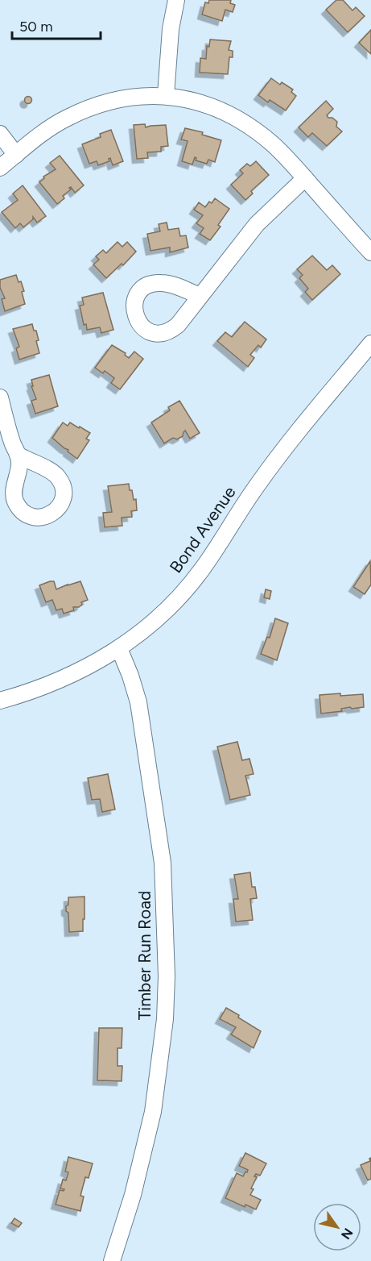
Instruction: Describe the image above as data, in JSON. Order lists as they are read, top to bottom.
{
  "streets": {
    "street": ["Bond Avenue", "Timber Run Road"]
  },
  "crossings": [
    ["Bond Avenue", "Timber Run Road"]
  ],
  "scale_bar": "50 m",
  "north": "bottom right"
}
